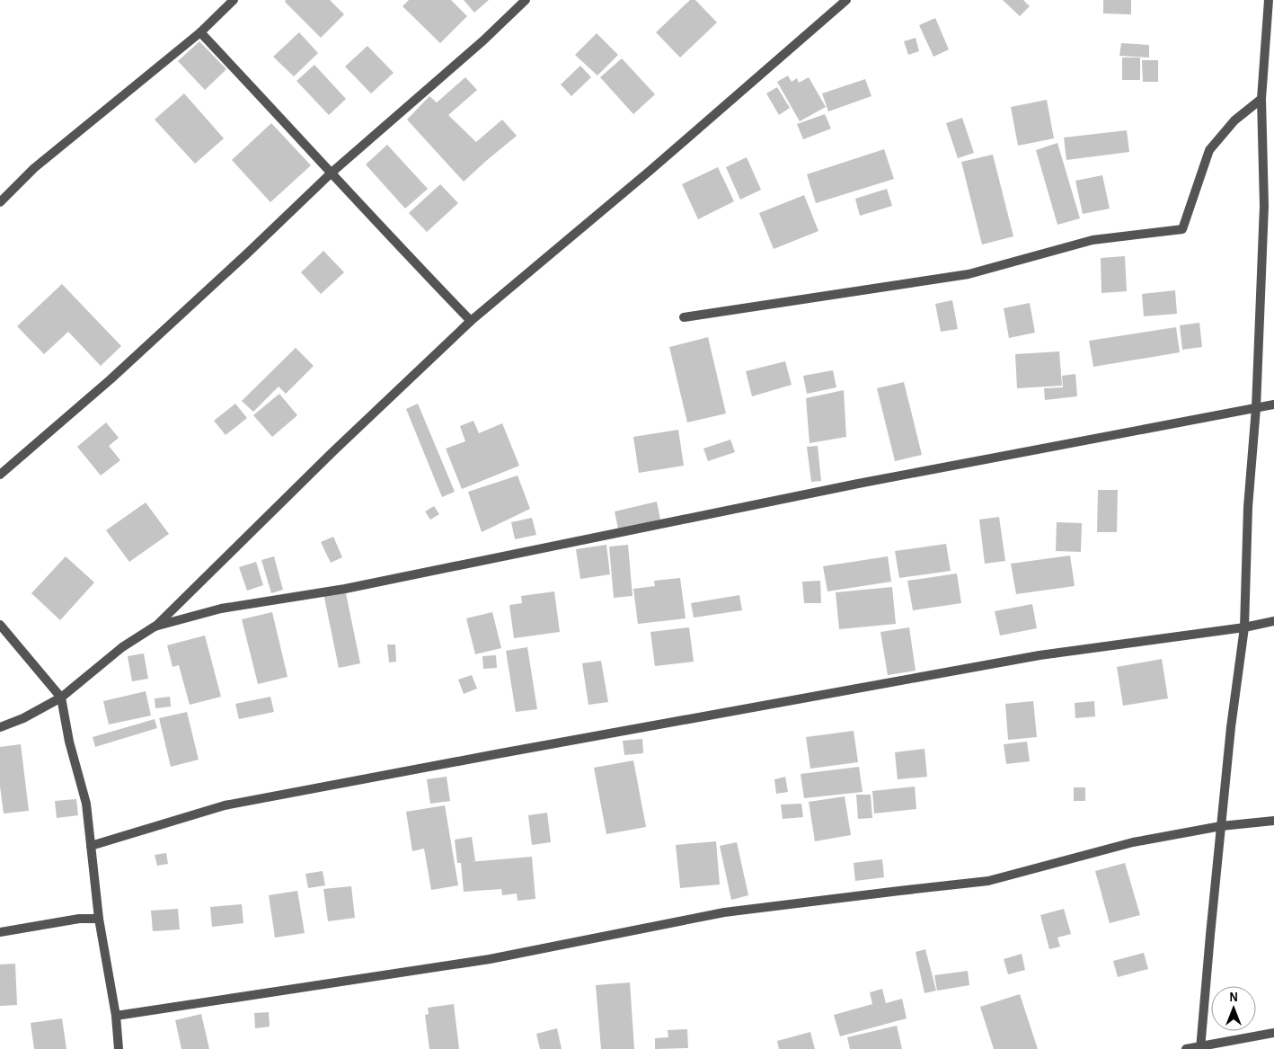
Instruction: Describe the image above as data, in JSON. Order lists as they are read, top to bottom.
{
  "north": "top"
}
